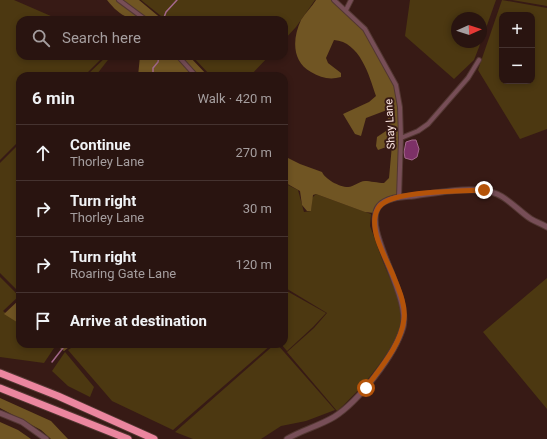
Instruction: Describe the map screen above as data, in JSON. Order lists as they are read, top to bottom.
{
  "streets": {
    "street": ["Shay Lane"]
  },
  "north": "right",
  "page": {
    "map_buttons": ["+", "−"],
    "search": "Search here",
    "heading": ["6 min", "Walk · 420 m"],
    "list": [
      ["Continue", "Thorley Lane", "270 m"],
      ["Turn right", "Thorley Lane", "30 m"],
      ["Turn right", "Roaring Gate Lane", "120 m"],
      "Arrive at destination"
    ]
  }
}
